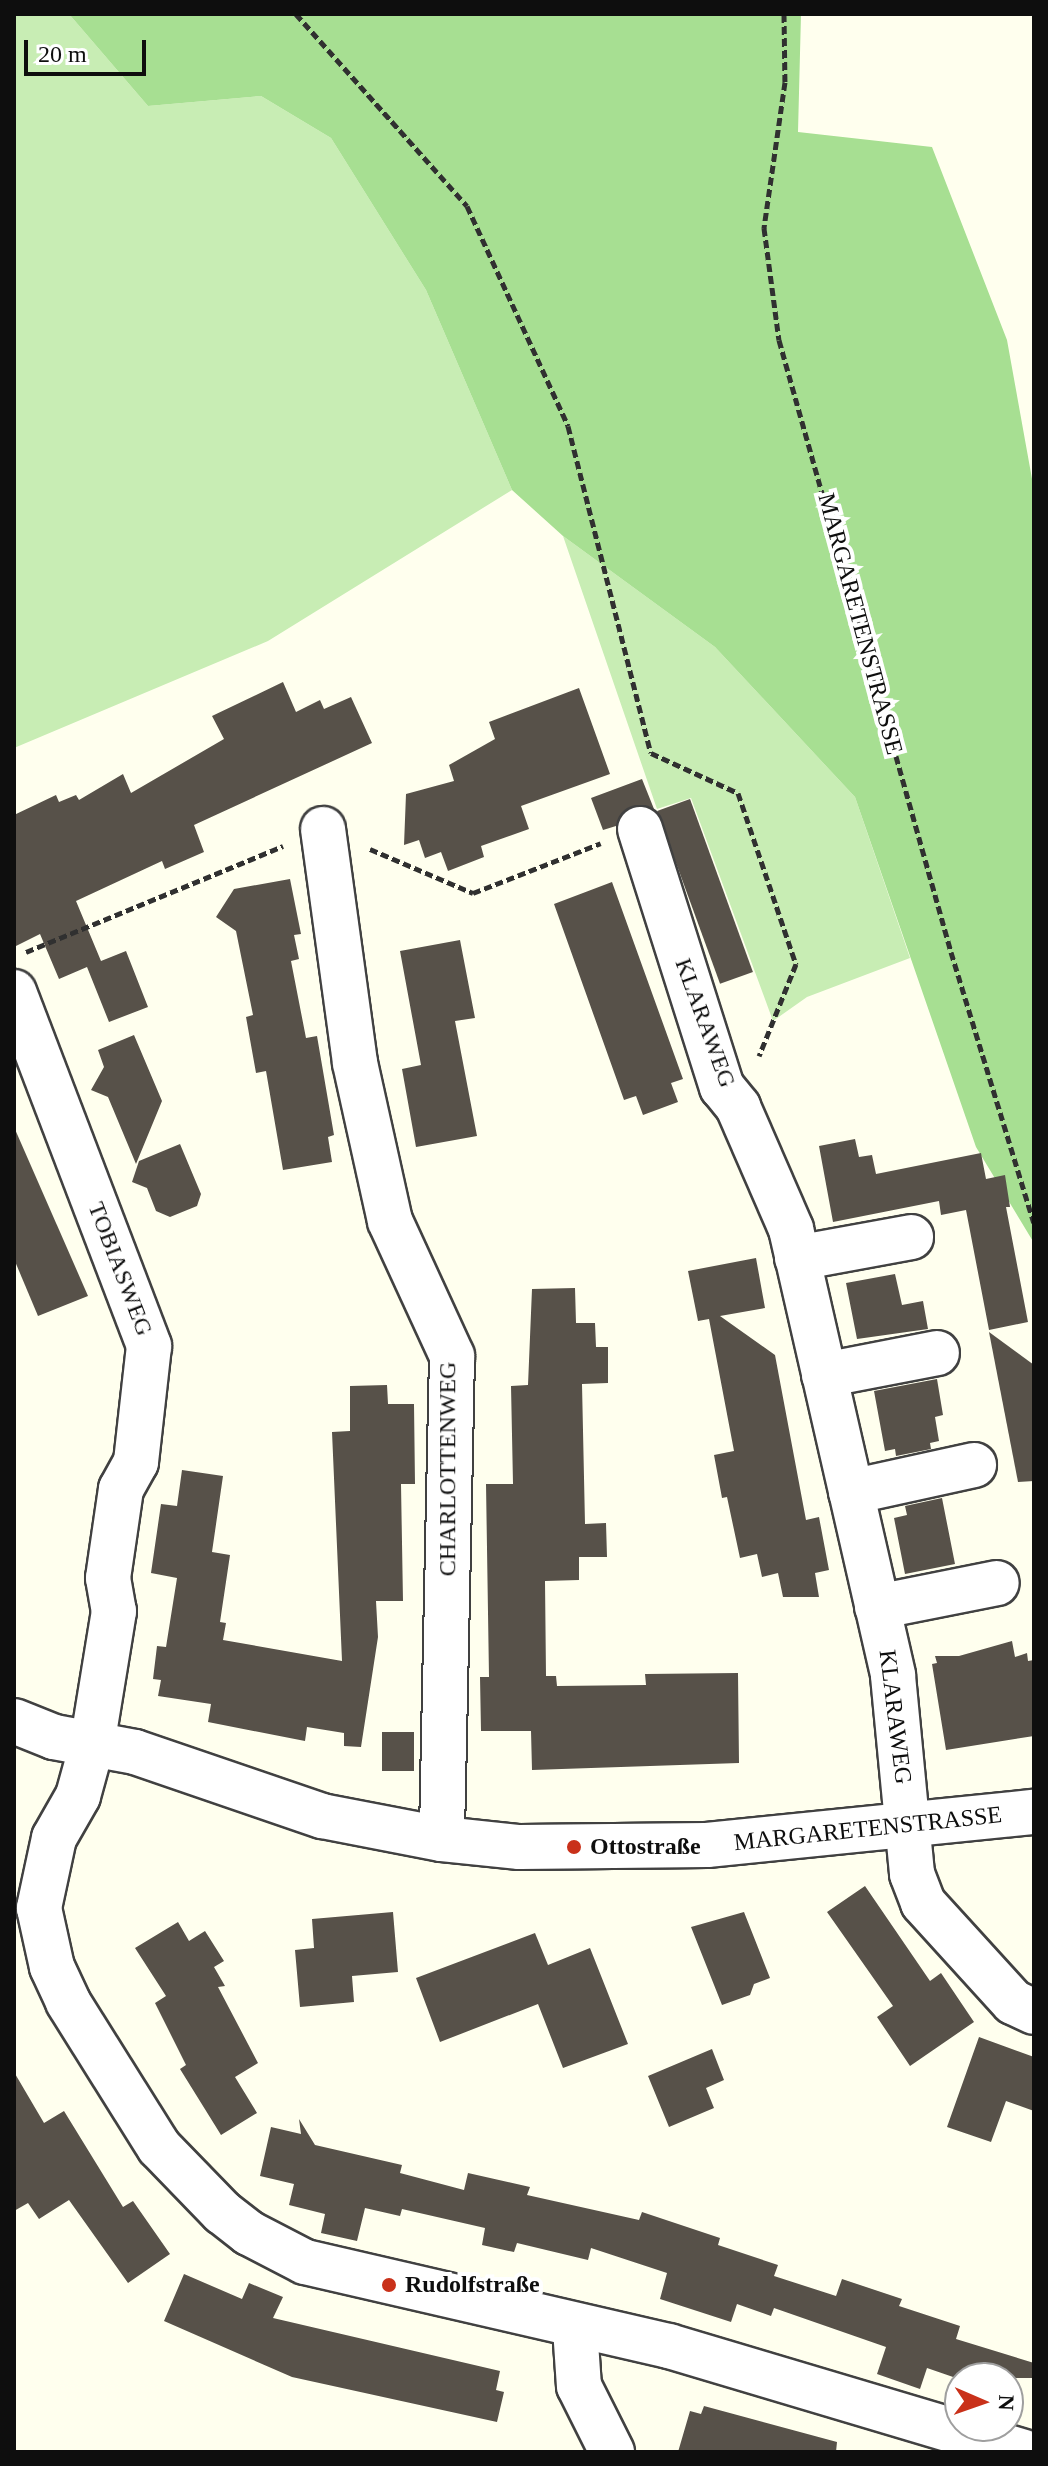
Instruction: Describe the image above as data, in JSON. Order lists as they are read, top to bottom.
{
  "streets": {
    "street": [
      "MARGARETENSTRASSE",
      "KLARAWEG",
      "TOBIASWEG",
      "CHARLOTTENWEG"
    ]
  },
  "crossings": [
    ["MARGARETENSTRASSE", "KLARAWEG"],
    ["MARGARETENSTRASSE", "TOBIASWEG"],
    ["MARGARETENSTRASSE", "CHARLOTTENWEG"]
  ],
  "places": ["Ottostraße", "Rudolfstraße"],
  "scale_bar": "20 m",
  "north": "right"
}
